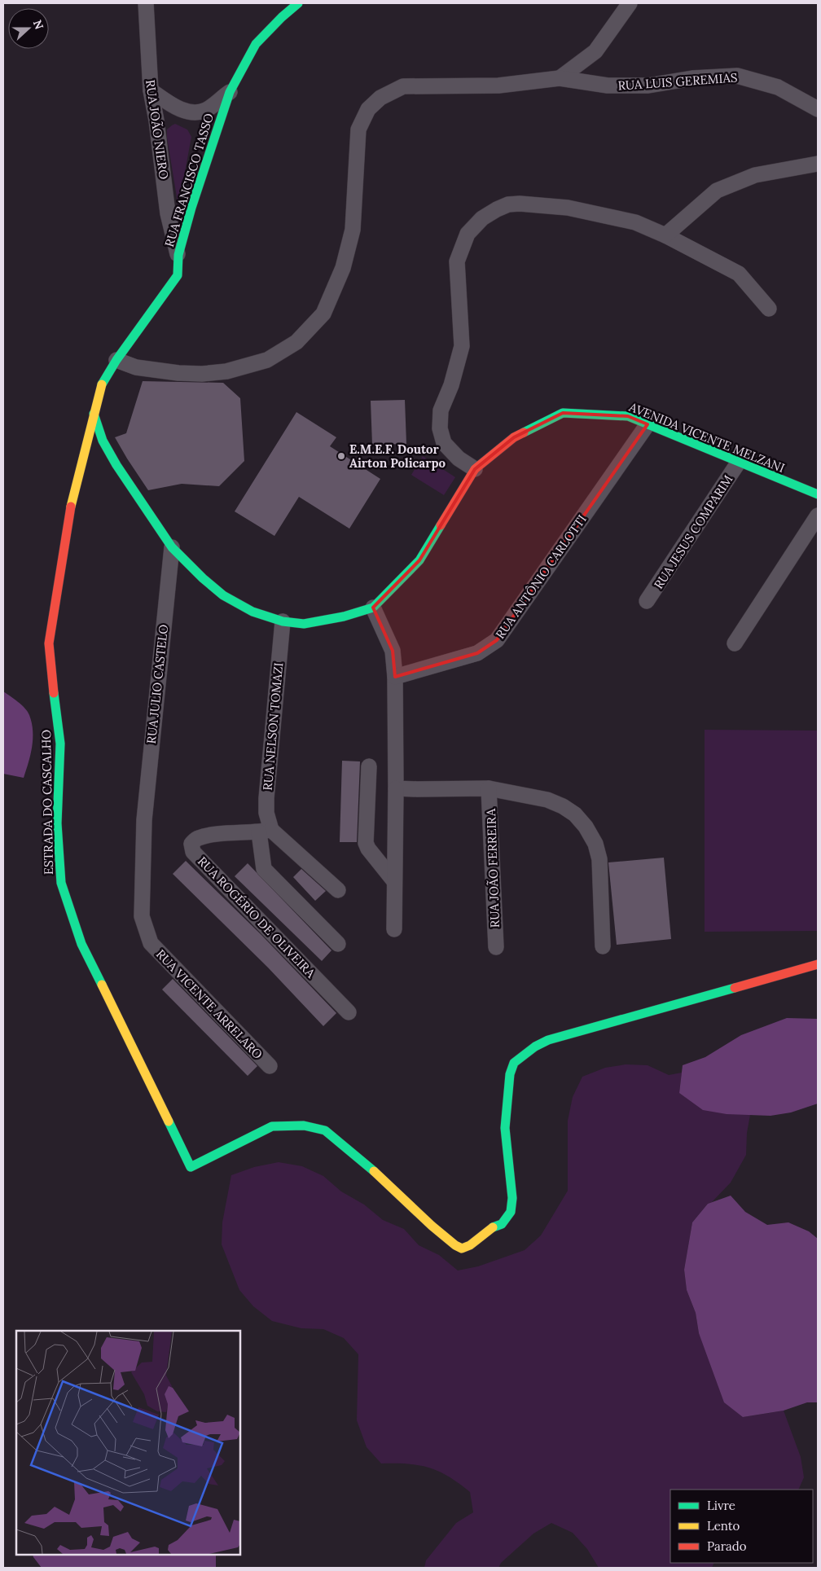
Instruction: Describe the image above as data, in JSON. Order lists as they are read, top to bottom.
{
  "streets": {
    "street": [
      "RUA LUIS GEREMIAS",
      "RUA JOÃO NIERO",
      "RUA FRANCISCO TASSO",
      "AVENIDA VICENTE MELZANI",
      "RUA JESUS COMPARIM",
      "RUA ANTÔNIO CARLOTTI",
      "RUA JULIO CASTELO",
      "RUA NELSON TOMAZI",
      "ESTRADA DO CASCALHO",
      "RUA JOÃO FERREIRA",
      "RUA ROGÉRIO DE OLIVEIRA",
      "RUA VICENTE ARRELARO"
    ]
  },
  "crossings": [
    ["RUA LUIS GEREMIAS", "RUA FRANCISCO TASSO"],
    ["RUA JOÃO NIERO", "RUA FRANCISCO TASSO"],
    ["RUA FRANCISCO TASSO", "AVENIDA VICENTE MELZANI"],
    ["RUA FRANCISCO TASSO", "ESTRADA DO CASCALHO"],
    ["AVENIDA VICENTE MELZANI", "RUA JESUS COMPARIM"],
    ["AVENIDA VICENTE MELZANI", "RUA ANTÔNIO CARLOTTI"],
    ["AVENIDA VICENTE MELZANI", "RUA JULIO CASTELO"],
    ["AVENIDA VICENTE MELZANI", "RUA NELSON TOMAZI"],
    ["AVENIDA VICENTE MELZANI", "ESTRADA DO CASCALHO"],
    ["RUA JULIO CASTELO", "RUA VICENTE ARRELARO"],
    ["RUA NELSON TOMAZI", "RUA ROGÉRIO DE OLIVEIRA"]
  ],
  "places": ["E.M.E.F. Doutor Airton Policarpo"],
  "legend": ["Livre", "Lento", "Parado"],
  "north": "right"
}
